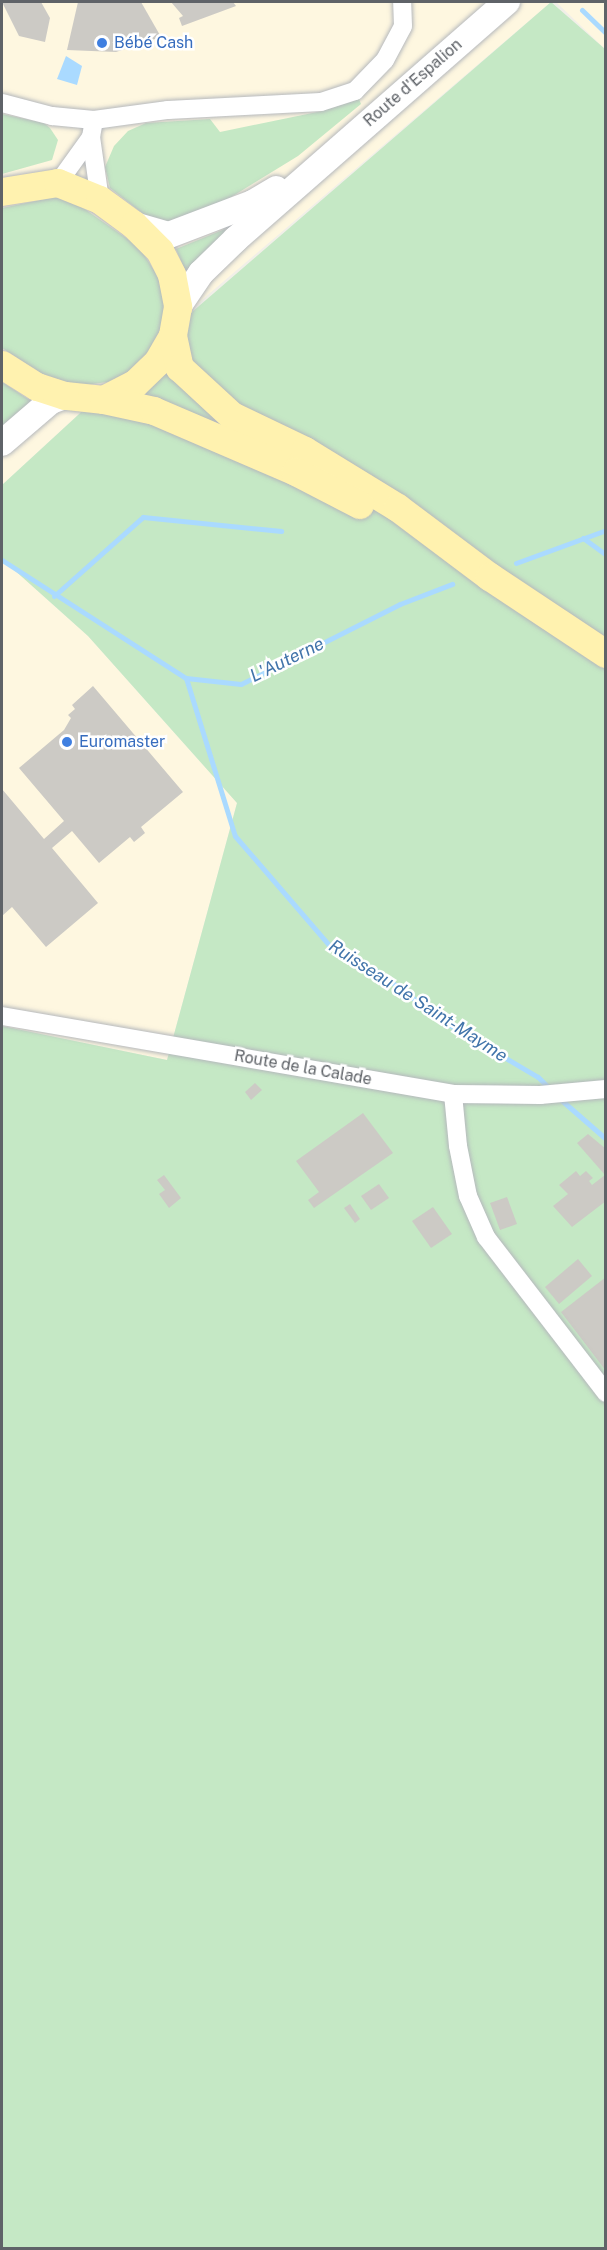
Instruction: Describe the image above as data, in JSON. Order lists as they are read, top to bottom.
{
  "streets": {
    "main road": ["Route d'Espalion"],
    "street": ["Route de la Calade"]
  },
  "water": ["L'Auterne", "Ruisseau de Saint-Mayme"],
  "places": ["Bébé Cash", "Euromaster"]
}
